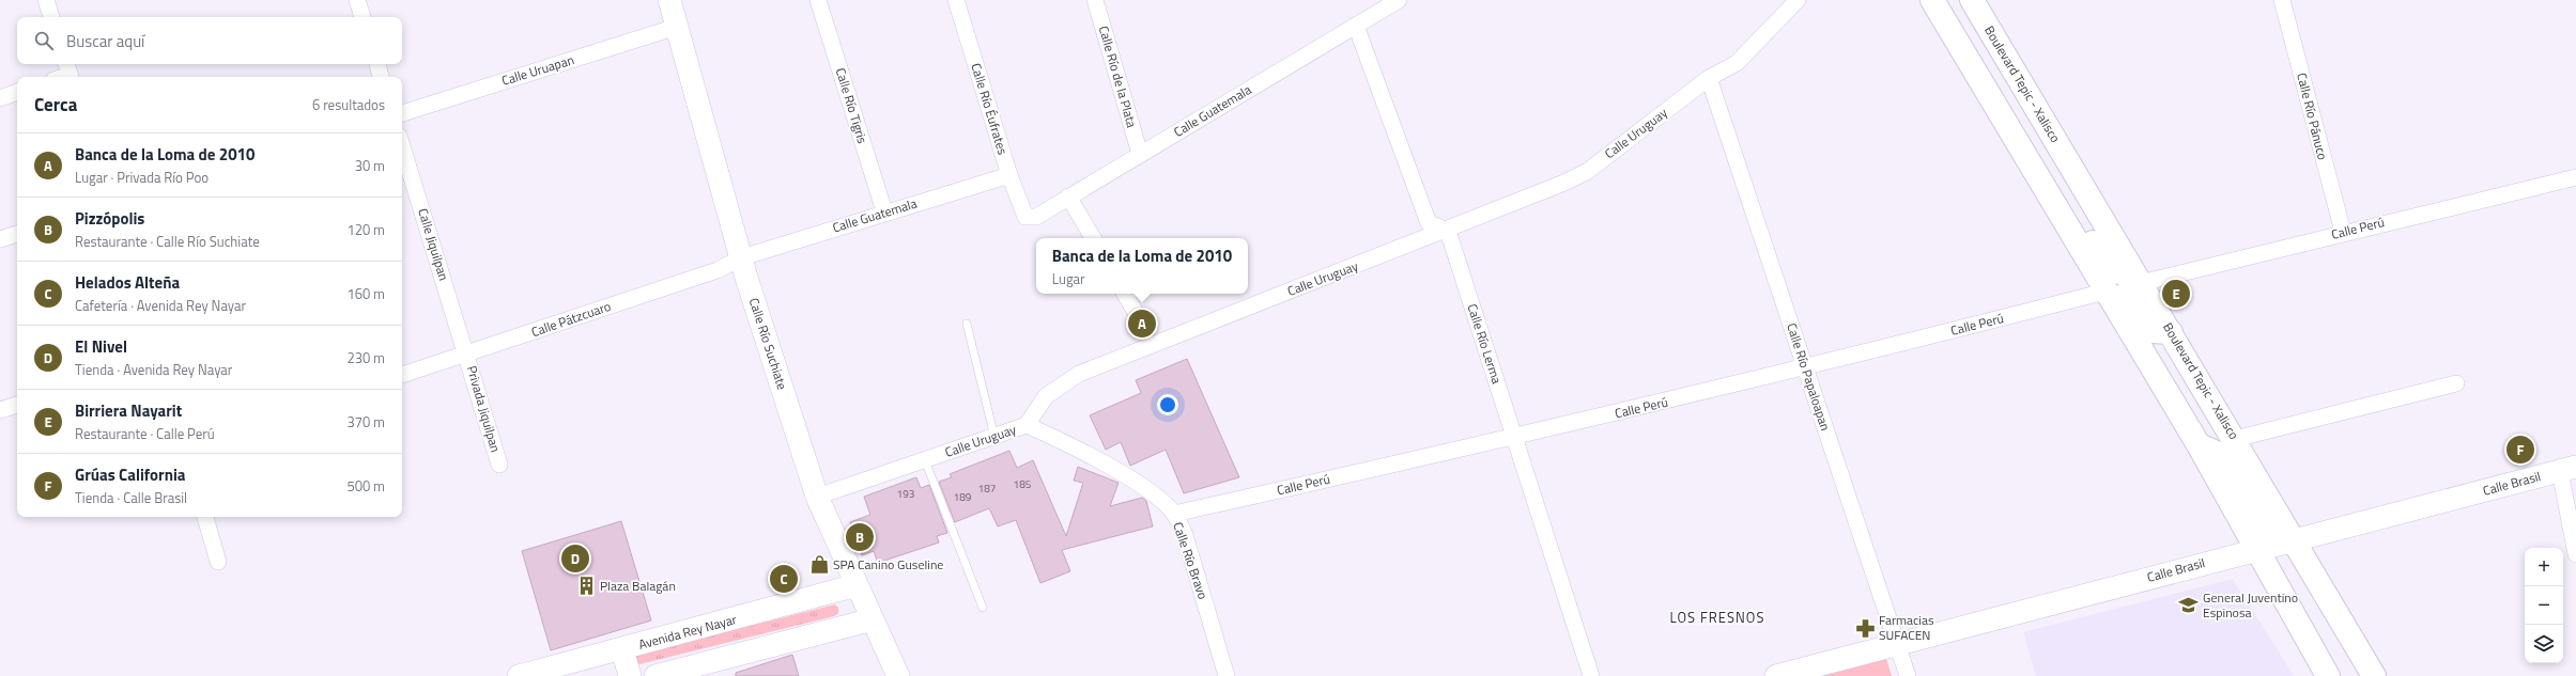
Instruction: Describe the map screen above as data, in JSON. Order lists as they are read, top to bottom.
{
  "streets": {
    "main road": [
      "Boulevard Tepic - Xalisco",
      "Calle Río Suchiate",
      "Calle Brasil",
      "Avenida Rey Nayar"
    ],
    "street": [
      "Calle Uruapan",
      "Calle Río de la Plata",
      "Calle Río Tigris",
      "Calle Río Éufrates",
      "Calle Guatemala",
      "Calle Río Pánuco",
      "Calle Uruguay",
      "Calle Perú",
      "Calle Jiquilpan",
      "Calle Pátzcuaro",
      "Calle Río Lerma",
      "Calle Río Papaloapan",
      "Privada Jiquilpan",
      "Calle Río Bravo"
    ]
  },
  "crossings": [
    ["Calle Uruapan", "Calle Río Suchiate"],
    ["Calle Río de la Plata", "Calle Guatemala"],
    ["Boulevard Tepic - Xalisco", "Calle Perú"],
    ["Boulevard Tepic - Xalisco", "Calle Brasil"],
    ["Calle Río Tigris", "Calle Guatemala"],
    ["Calle Río Éufrates", "Calle Guatemala"],
    ["Calle Guatemala", "Calle Pátzcuaro"],
    ["Calle Guatemala", "Calle Río Suchiate"],
    ["Calle Río Pánuco", "Calle Perú"],
    ["Calle Uruguay", "Calle Río Suchiate"],
    ["Calle Uruguay", "Calle Río Lerma"],
    ["Calle Uruguay", "Calle Río Papaloapan"],
    ["Calle Uruguay", "Calle Río Bravo"],
    ["Calle Perú", "Calle Río Lerma"],
    ["Calle Perú", "Calle Río Papaloapan"],
    ["Calle Perú", "Calle Río Bravo"],
    ["Calle Jiquilpan", "Calle Pátzcuaro"],
    ["Calle Jiquilpan", "Privada Jiquilpan"],
    ["Calle Pátzcuaro", "Calle Río Suchiate"],
    ["Calle Pátzcuaro", "Privada Jiquilpan"],
    ["Calle Río Suchiate", "Avenida Rey Nayar"],
    ["Calle Río Papaloapan", "Calle Brasil"]
  ],
  "districts": ["LOS FRESNOS"],
  "places": {
    "shop": ["SPA Canino Guseline"],
    "building": ["Plaza Balagán"],
    "school or university": ["General Juventino Espinosa"],
    "pharmacy": ["Farmacias SUFACEN"]
  },
  "house_numbers": [
    "185",
    "187",
    "193",
    "189"
  ],
  "page": {
    "search": "Buscar aquí",
    "heading": ["Cerca", "6 resultados"],
    "list": [
      {
        "mark": "A",
        "name": "Banca de la Loma de 2010",
        "note": "Lugar · Privada Río Poo",
        "value": "30 m"
      },
      {
        "mark": "B",
        "name": "Pizzópolis",
        "note": "Restaurante · Calle Río Suchiate",
        "value": "120 m"
      },
      {
        "mark": "C",
        "name": "Helados Alteña",
        "note": "Cafetería · Avenida Rey Nayar",
        "value": "160 m"
      },
      {
        "mark": "D",
        "name": "El Nivel",
        "note": "Tienda · Avenida Rey Nayar",
        "value": "230 m"
      },
      {
        "mark": "E",
        "name": "Birriera Nayarit",
        "note": "Restaurante · Calle Perú",
        "value": "370 m"
      },
      {
        "mark": "F",
        "name": "Grúas California",
        "note": "Tienda · Calle Brasil",
        "value": "500 m"
      }
    ],
    "popup": ["Banca de la Loma de 2010", "Lugar"],
    "pins": [
      "E",
      "A",
      "F",
      "B",
      "D",
      "C"
    ],
    "map_buttons": ["+", "−"]
  }
}
